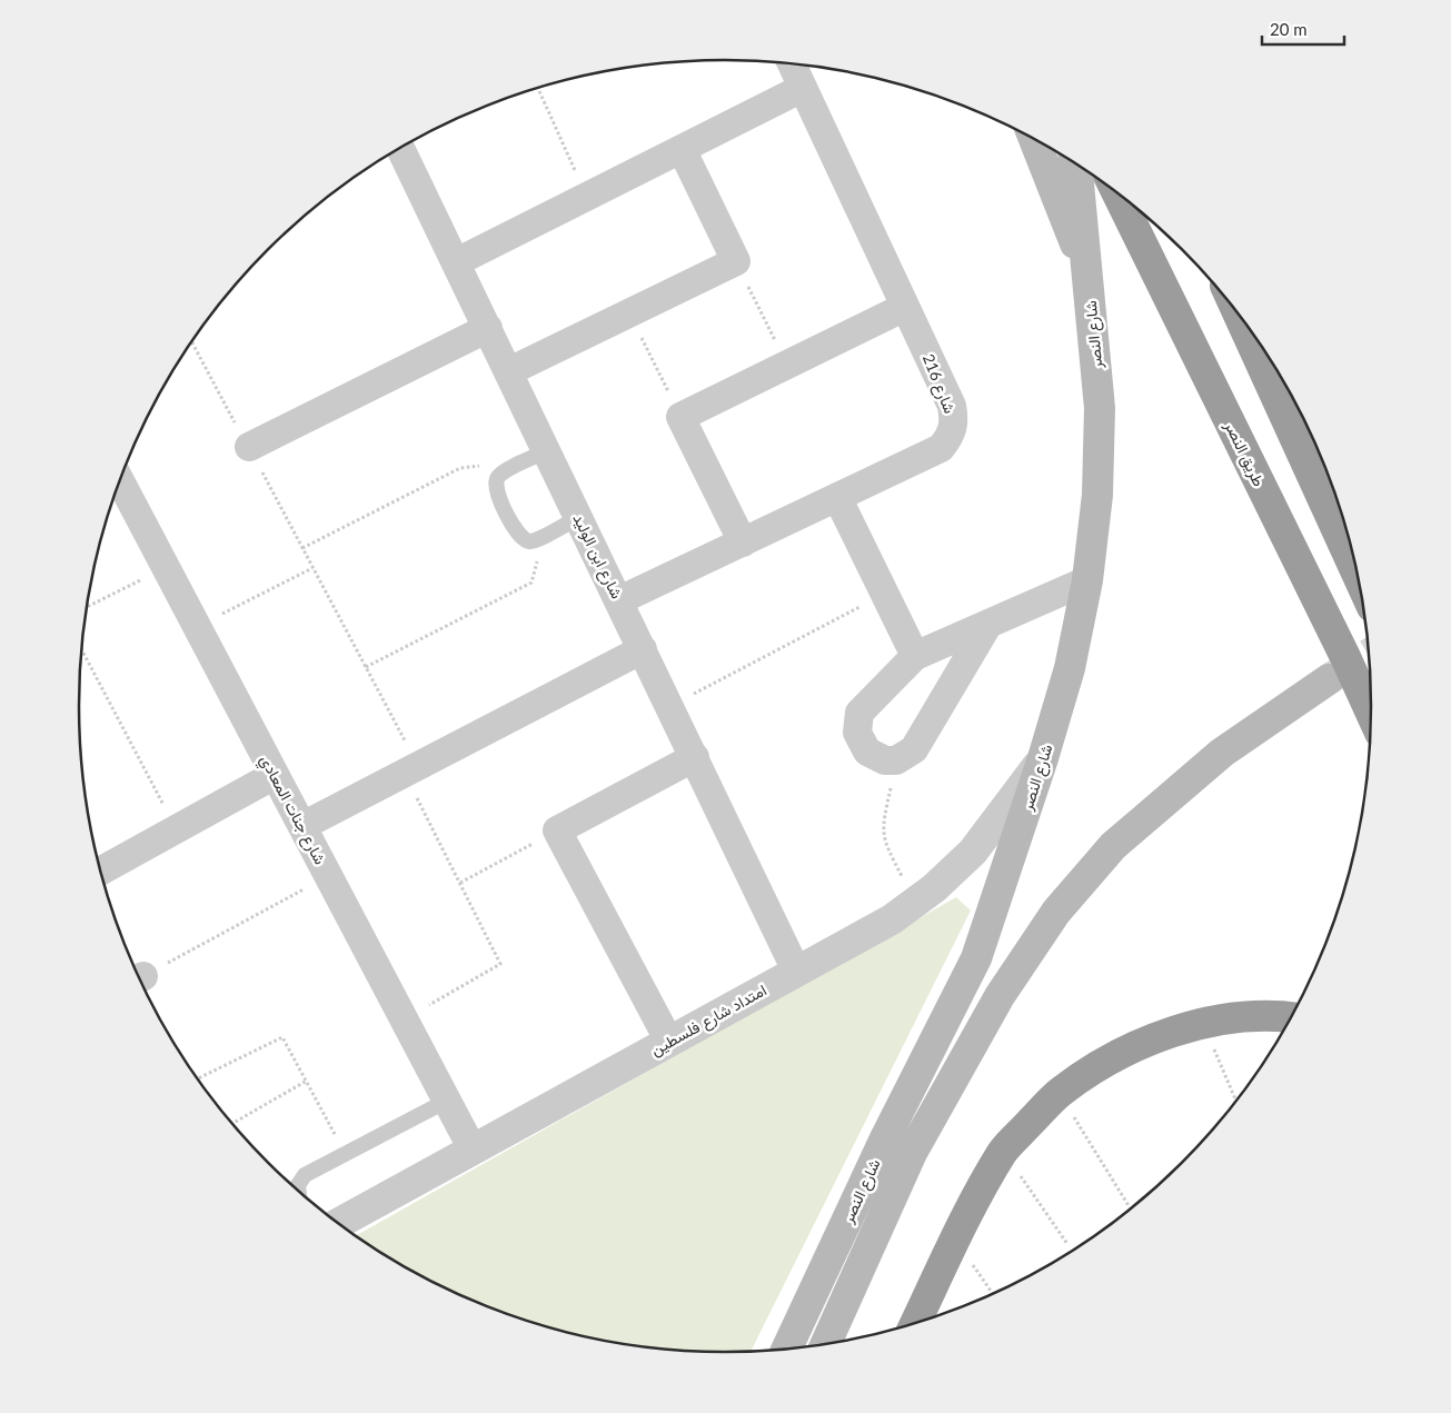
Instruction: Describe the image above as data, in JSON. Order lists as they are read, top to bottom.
{
  "streets": {
    "highway": ["طريق النصر"],
    "main road": ["شارع النصر"],
    "street": [
      "شارع 216",
      "شارع ابن الوليد",
      "شارع جنات المعادي",
      "امتداد شارع فلسطين"
    ]
  },
  "crossings": [
    ["شارع النصر", "امتداد شارع فلسطين"],
    ["شارع 216", "شارع ابن الوليد"],
    ["شارع ابن الوليد", "امتداد شارع فلسطين"],
    ["شارع جنات المعادي", "امتداد شارع فلسطين"]
  ],
  "scale_bar": "20 m"
}
